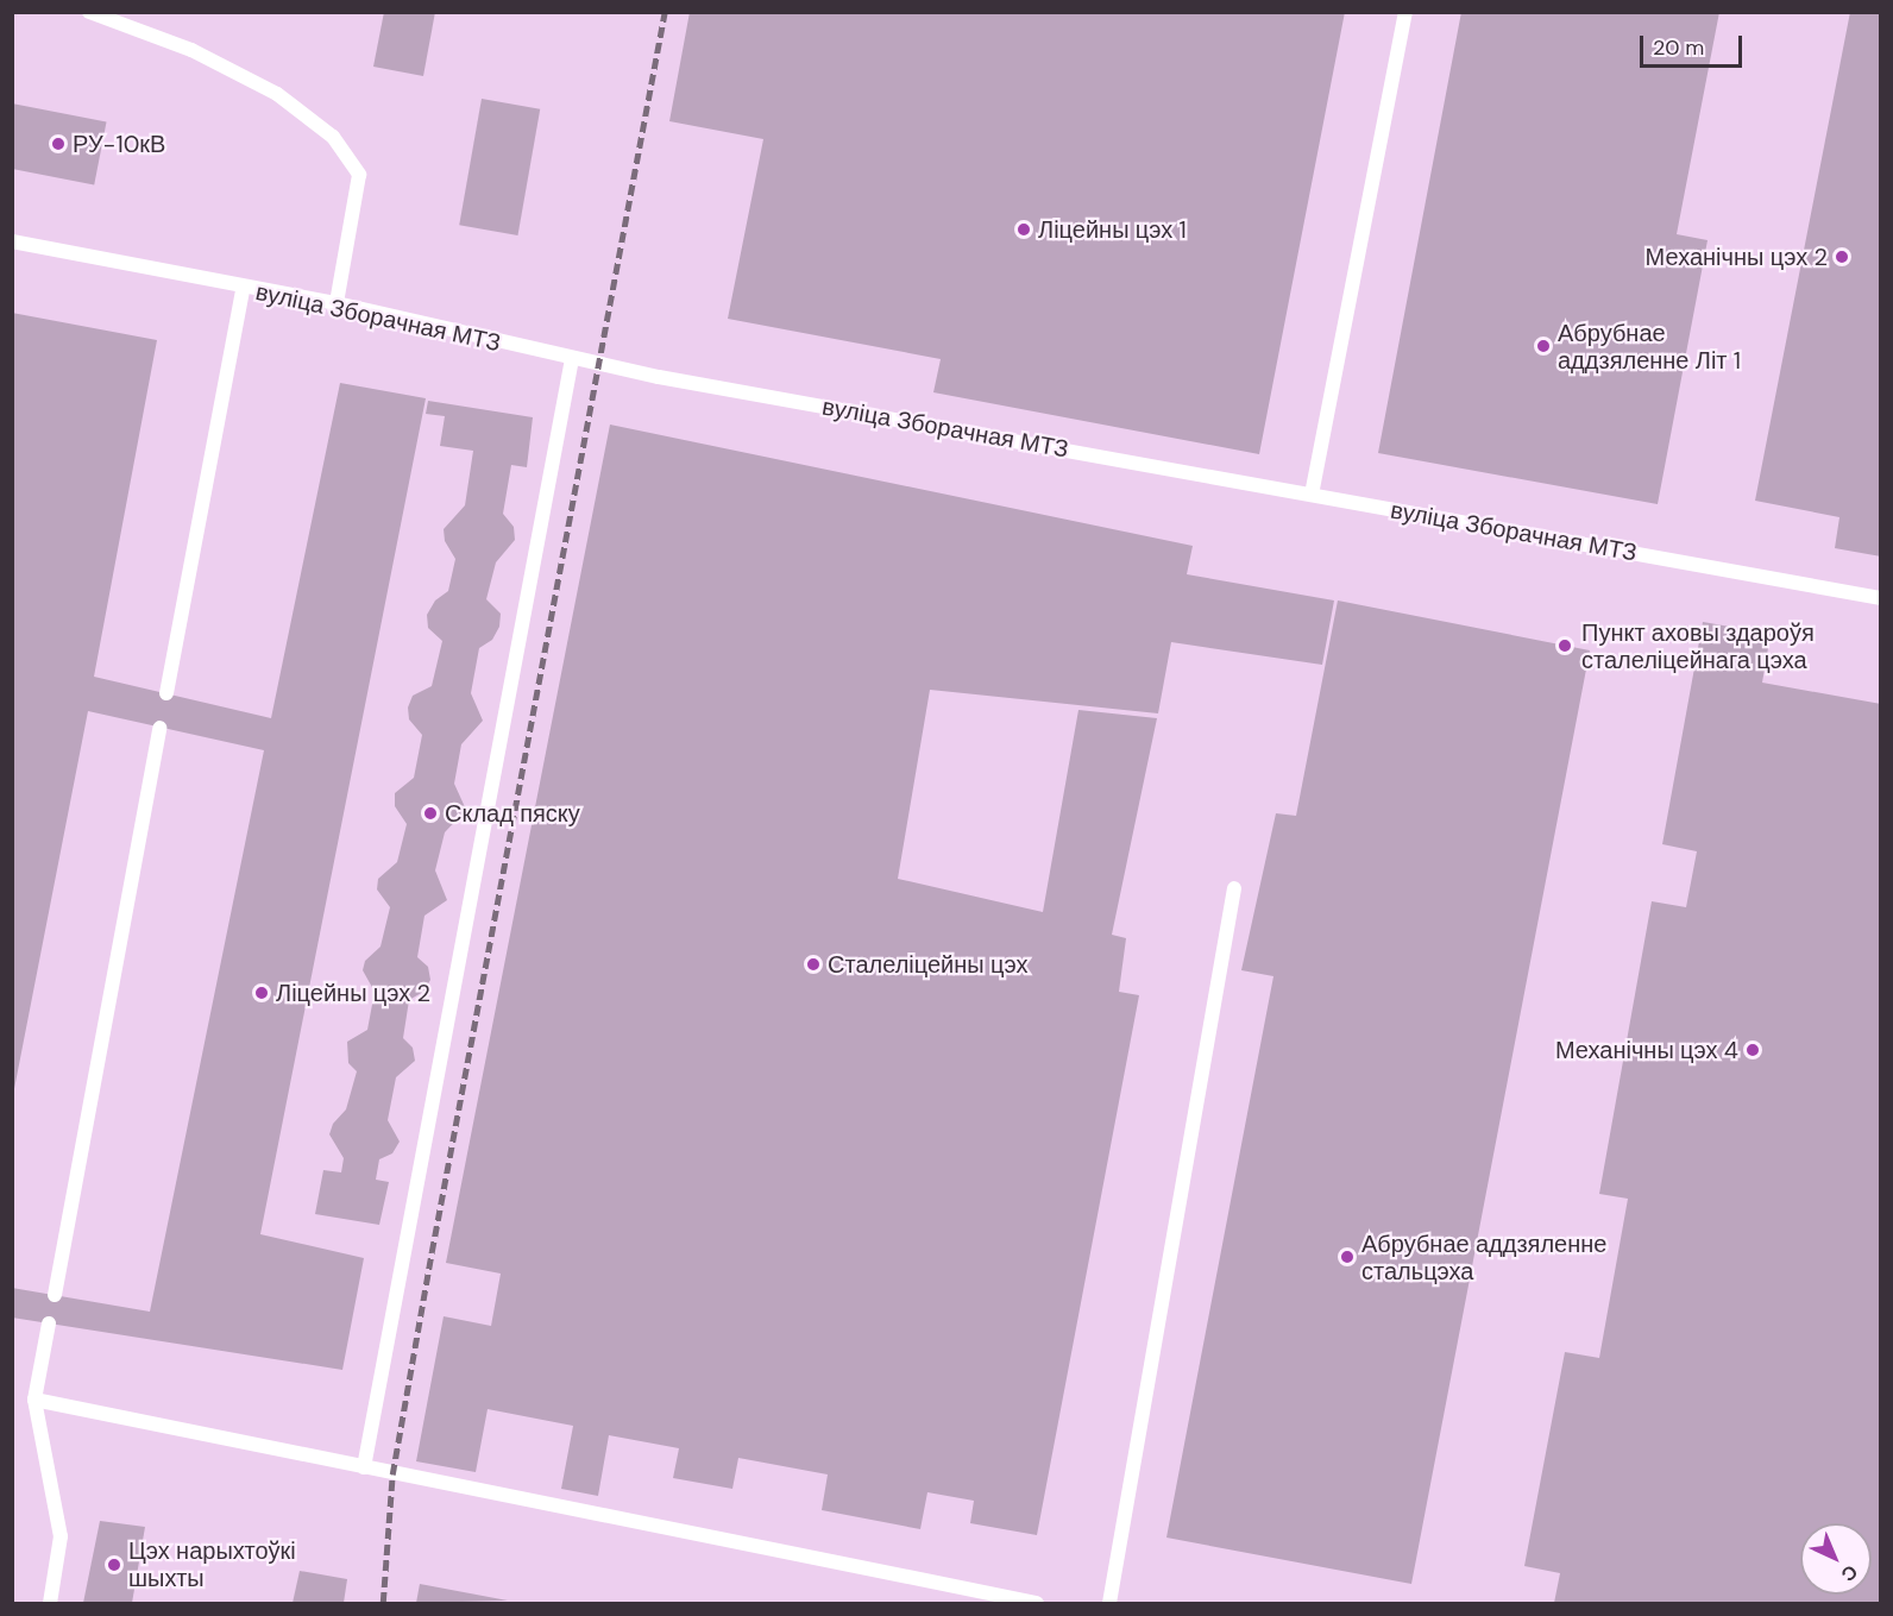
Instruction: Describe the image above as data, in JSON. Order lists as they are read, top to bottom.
{
  "streets": {
    "lane": ["вуліца Зборачная МТЗ"]
  },
  "places": [
    "РУ-10кВ",
    "Ліцейны цэх 1",
    "Механічны цэх 2",
    "Абрубнае аддзяленне Літ 1",
    "Пункт аховы здароўя сталеліцейнага цэха",
    "Склад пяску",
    "Сталеліцейны цэх",
    "Ліцейны цэх 2",
    "Механічны цэх 4",
    "Абрубнае аддзяленне стальцэха",
    "Цэх нарыхтоўкі шыхты"
  ],
  "scale_bar": "20 m",
  "north": "bottom right"
}
